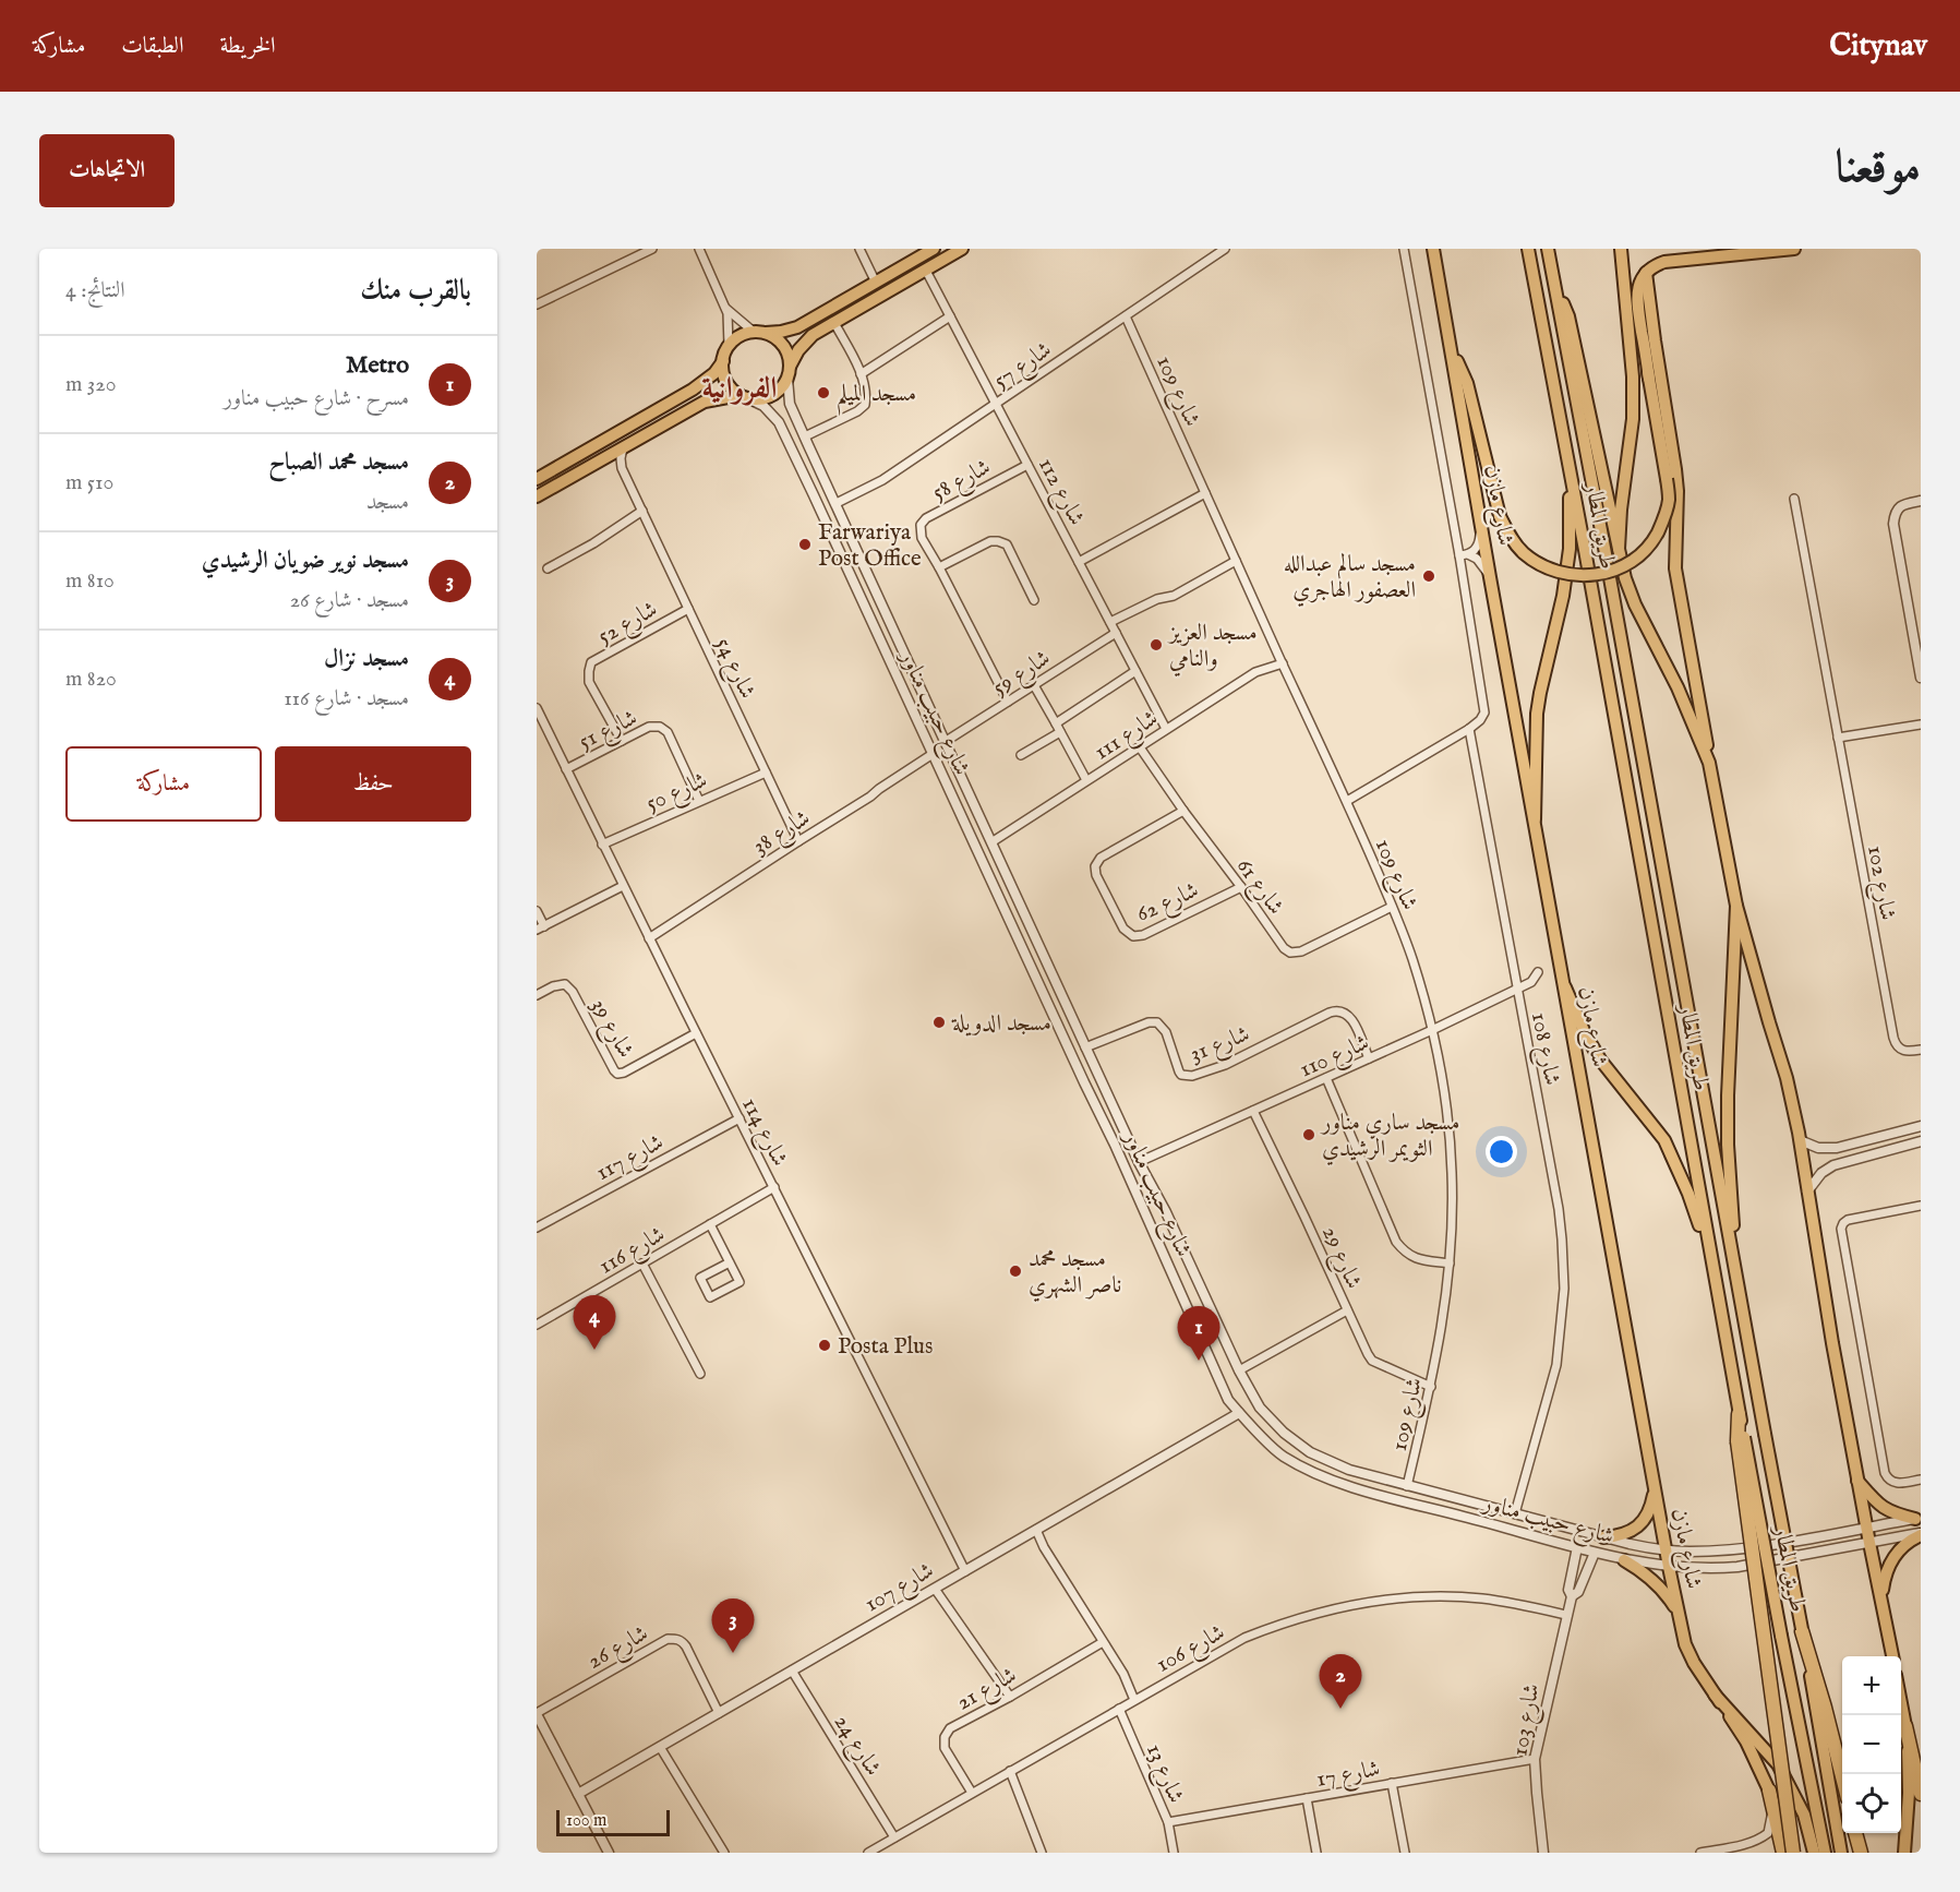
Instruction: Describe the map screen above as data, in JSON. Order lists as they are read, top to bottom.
{
  "streets": {
    "main road": ["شارع مازن", "طريق المطار"],
    "street": [
      "شارع 57",
      "شارع 109",
      "شارع 58",
      "شارع 112",
      "شارع 52",
      "شارع 54",
      "شارع 59",
      "شارع حبيب مناور",
      "شارع 51",
      "شارع 111",
      "شارع 50",
      "شارع 38",
      "شارع 102",
      "شارع 61",
      "شارع 62",
      "شارع 39",
      "شارع 31",
      "شارع 108",
      "شارع 110",
      "شارع 114",
      "شارع 117",
      "شارع 116",
      "شارع 29",
      "شارع 107",
      "شارع 26",
      "شارع 106",
      "شارع 21",
      "شارع 103",
      "شارع 24",
      "شارع 13",
      "شارع 17"
    ]
  },
  "crossings": [
    ["شارع 57", "شارع 109"],
    ["شارع 57", "شارع 112"],
    ["شارع 57", "شارع حبيب مناور"],
    ["شارع 109", "شارع حبيب مناور"],
    ["شارع 109", "شارع 111"],
    ["شارع 109", "شارع 61"],
    ["شارع 109", "شارع 110"],
    ["شارع 109", "شارع 29"],
    ["شارع 58", "شارع 112"],
    ["شارع 58", "شارع 59"],
    ["شارع 112", "شارع 59"],
    ["شارع 112", "شارع 111"],
    ["شارع مازن", "شارع حبيب مناور"],
    ["شارع 52", "شارع 54"],
    ["شارع 52", "شارع 51"],
    ["شارع 54", "شارع 50"],
    ["شارع 54", "شارع 38"],
    ["شارع 59", "شارع حبيب مناور"],
    ["شارع حبيب مناور", "شارع 111"],
    ["شارع حبيب مناور", "شارع 38"],
    ["شارع حبيب مناور", "شارع 31"],
    ["شارع حبيب مناور", "شارع 108"],
    ["شارع حبيب مناور", "شارع 110"],
    ["شارع حبيب مناور", "شارع 107"],
    ["شارع حبيب مناور", "شارع 103"],
    ["شارع 51", "شارع 50"],
    ["شارع 51", "شارع 114"],
    ["شارع 111", "شارع 61"],
    ["شارع 50", "شارع 114"],
    ["شارع 38", "شارع 114"],
    ["شارع 61", "شارع 62"],
    ["شارع 39", "شارع 114"],
    ["شارع 31", "شارع 110"],
    ["شارع 108", "شارع 110"],
    ["شارع 110", "شارع 29"],
    ["شارع 114", "شارع 117"],
    ["شارع 114", "شارع 116"],
    ["شارع 114", "شارع 107"],
    ["شارع 107", "شارع 26"],
    ["شارع 107", "شارع 24"],
    ["شارع 106", "شارع 21"],
    ["شارع 106", "شارع 103"],
    ["شارع 106", "شارع 24"],
    ["شارع 106", "شارع 13"],
    ["شارع 103", "شارع 17"],
    ["شارع 13", "شارع 17"]
  ],
  "districts": ["الفروانية"],
  "places": [
    "مسجد الميلم",
    "Farwariya Post Office",
    "مسجد سالم عبدالله العصفور الهاجري",
    "مسجد العزيز والنامي",
    "مسجد الدويلة",
    "مسجد ساري مناور الثويمر الرشيدي",
    "مسجد محمد ناصر الشهري",
    "Posta Plus"
  ],
  "scale_bar": "100 m",
  "page": {
    "header": "Citynav",
    "nav": ["الخريطة", "الطبقات", "مشاركة"],
    "title": "موقعنا",
    "buttons": [
      "الاتجاهات",
      ["حفظ", "مشاركة"]
    ],
    "heading": ["بالقرب منك", "النتائج: 4"],
    "list": [
      {
        "mark": "1",
        "name": "Metro",
        "note": "مسرح · شارع حبيب مناور",
        "value": "320 m"
      },
      {
        "mark": "2",
        "name": "مسجد محمد الصباح",
        "note": "مسجد",
        "value": "510 m"
      },
      {
        "mark": "3",
        "name": "مسجد نوير ضويان الرشيدي",
        "note": "مسجد · شارع 26",
        "value": "810 m"
      },
      {
        "mark": "4",
        "name": "مسجد نزال",
        "note": "مسجد · شارع 116",
        "value": "820 m"
      }
    ],
    "pins": [
      "4",
      "1",
      "3",
      "2"
    ],
    "map_buttons": ["+", "−"],
    "scale": "100 m"
  }
}
